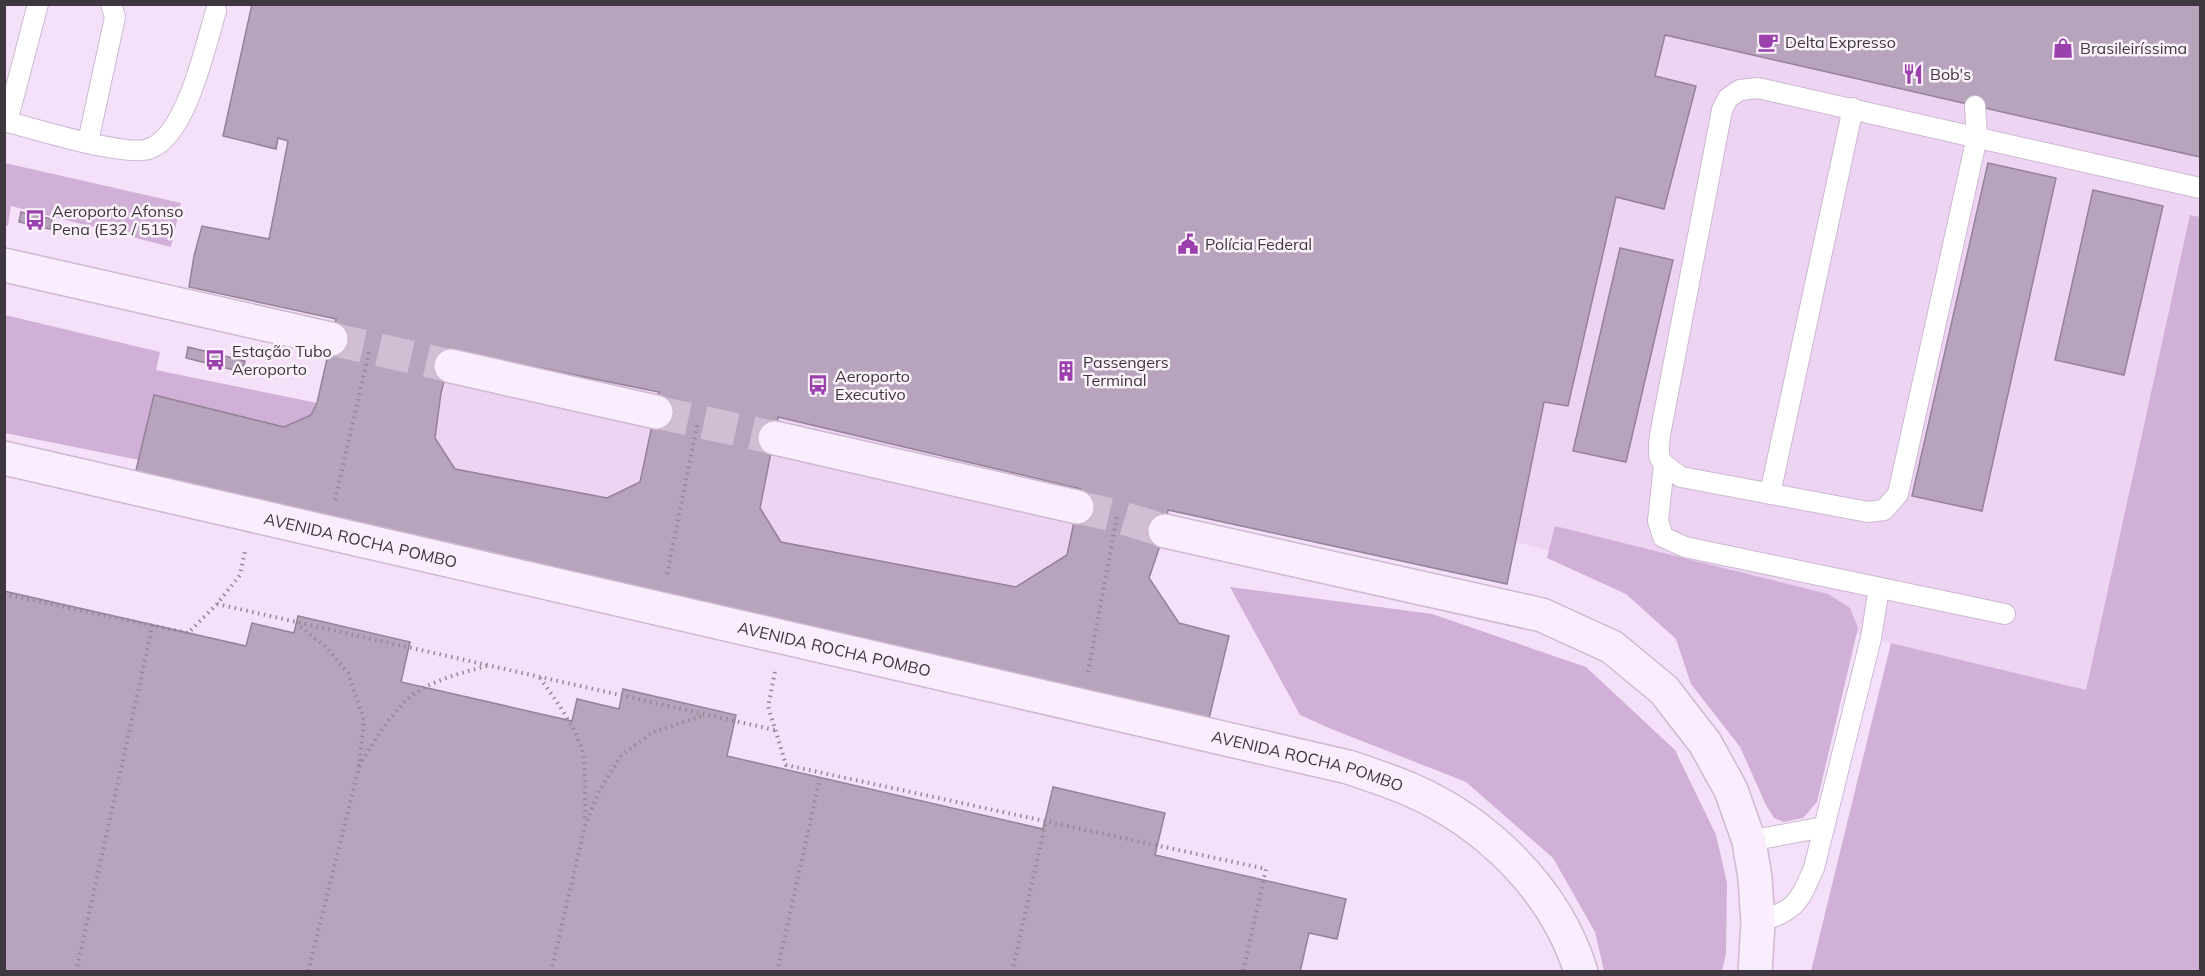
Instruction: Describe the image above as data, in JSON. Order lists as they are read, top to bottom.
{
  "streets": {
    "main road": ["AVENIDA ROCHA POMBO"]
  },
  "places": {
    "cafe": ["Delta Expresso"],
    "shop": ["Brasileiríssima"],
    "restaurant": ["Bob's"],
    "bus stop": ["Aeroporto Afonso Pena (E32 / 515)", "Estação Tubo Aeroporto", "Aeroporto Executivo"],
    "public building": ["Polícia Federal"],
    "building": ["Passengers Terminal"]
  }
}
